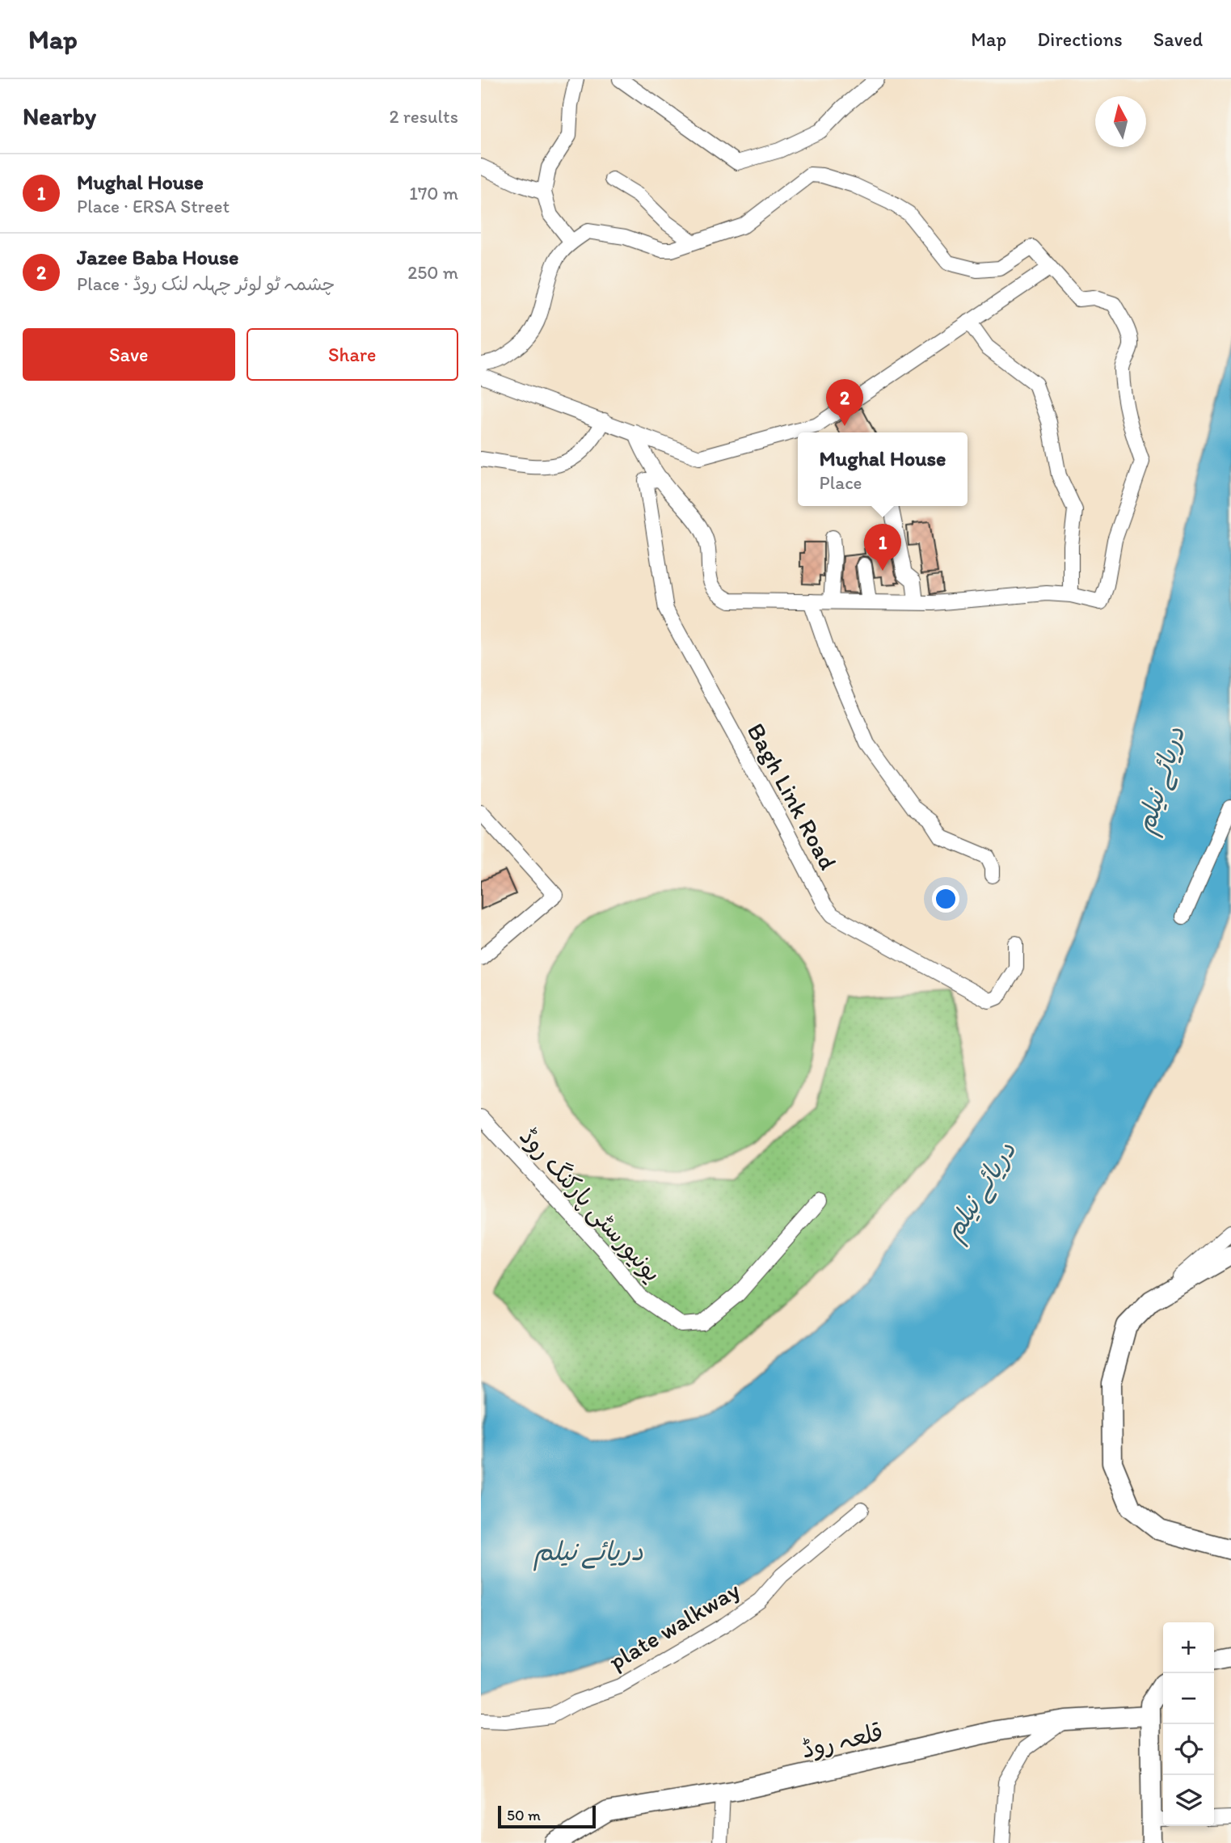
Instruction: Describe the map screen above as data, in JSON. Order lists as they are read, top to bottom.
{
  "streets": {
    "street": [
      "Bagh Link Road",
      "یونیورسٹی پارکنگ روڈ",
      "plate walkway",
      "قلعہ روڈ"
    ]
  },
  "water": ["دریائے نیلم"],
  "scale_bar": "50 m",
  "north": "top",
  "page": {
    "header": "Map",
    "nav": ["Map", "Directions", "Saved"],
    "heading": ["Nearby", "2 results"],
    "list": [
      {
        "mark": "1",
        "name": "Mughal House",
        "note": "Place · ERSA Street",
        "value": "170 m"
      },
      {
        "mark": "2",
        "name": "Jazee Baba House",
        "note": "Place · چشمہ ٹو لوئر چہلہ لنک روڈ",
        "value": "250 m"
      }
    ],
    "buttons": ["Save", "Share"],
    "pins": ["2", "1"],
    "popup": ["Mughal House", "Place"],
    "map_buttons": ["+", "−"],
    "scale": "50 m"
  }
}
